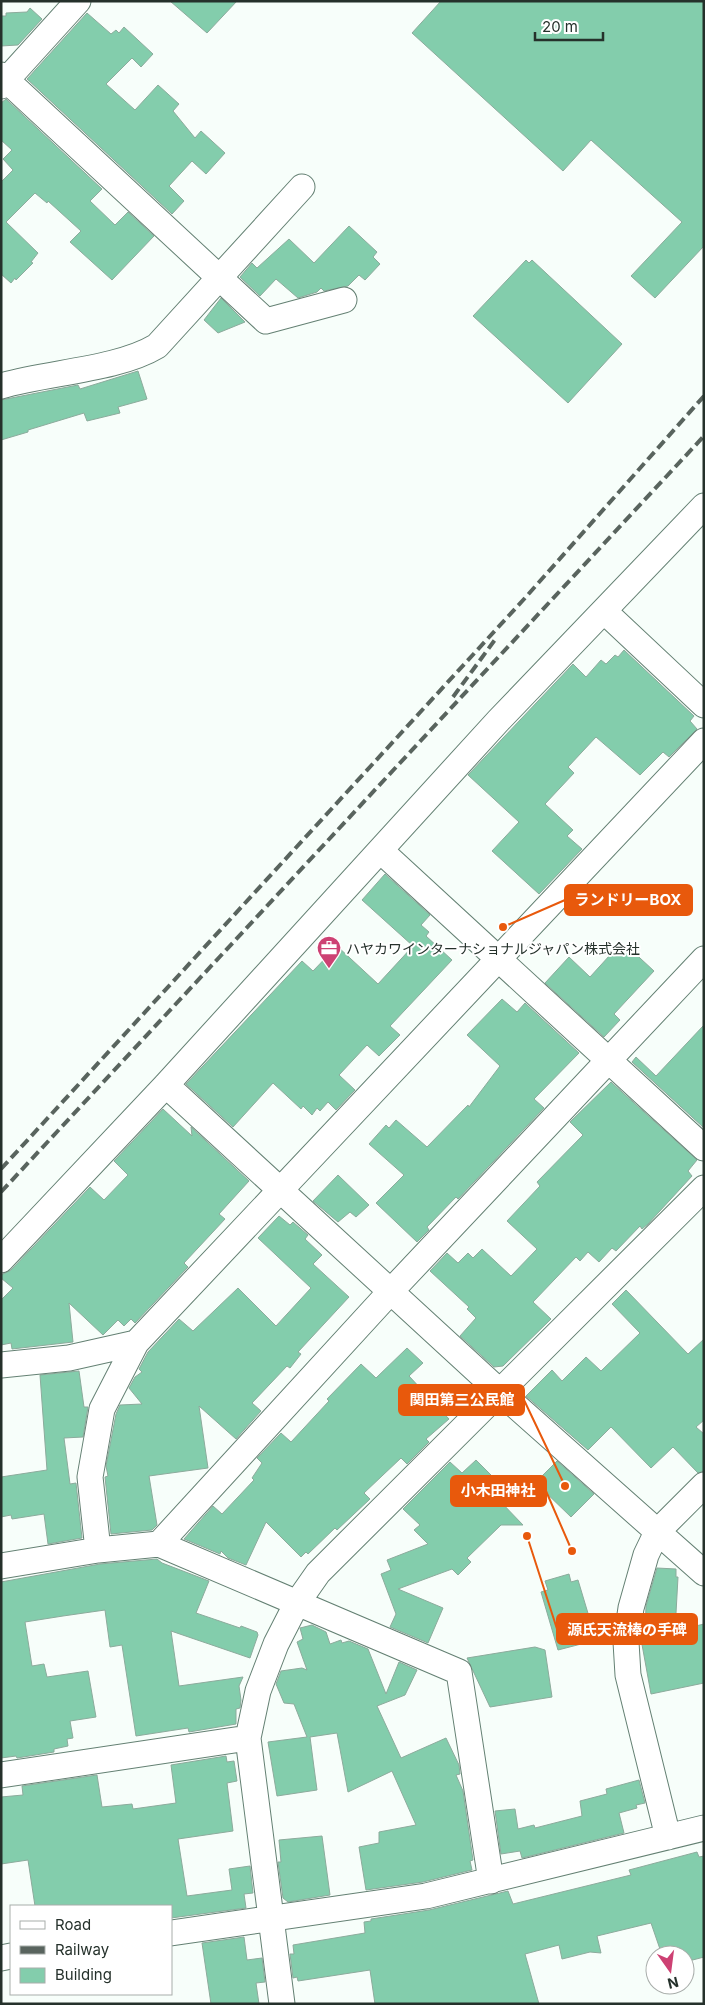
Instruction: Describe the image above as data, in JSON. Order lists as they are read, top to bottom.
{
  "places": {
    "other": [
      "ランドリーBOX",
      "関田第三公民館",
      "源氏天流棒の手碑",
      "小木田神社"
    ],
    "office": ["ハヤカワインターナショナルジャパン株式会社"]
  },
  "legend": ["Road", "Railway", "Building"],
  "scale_bar": "20 m",
  "north": "bottom"
}
